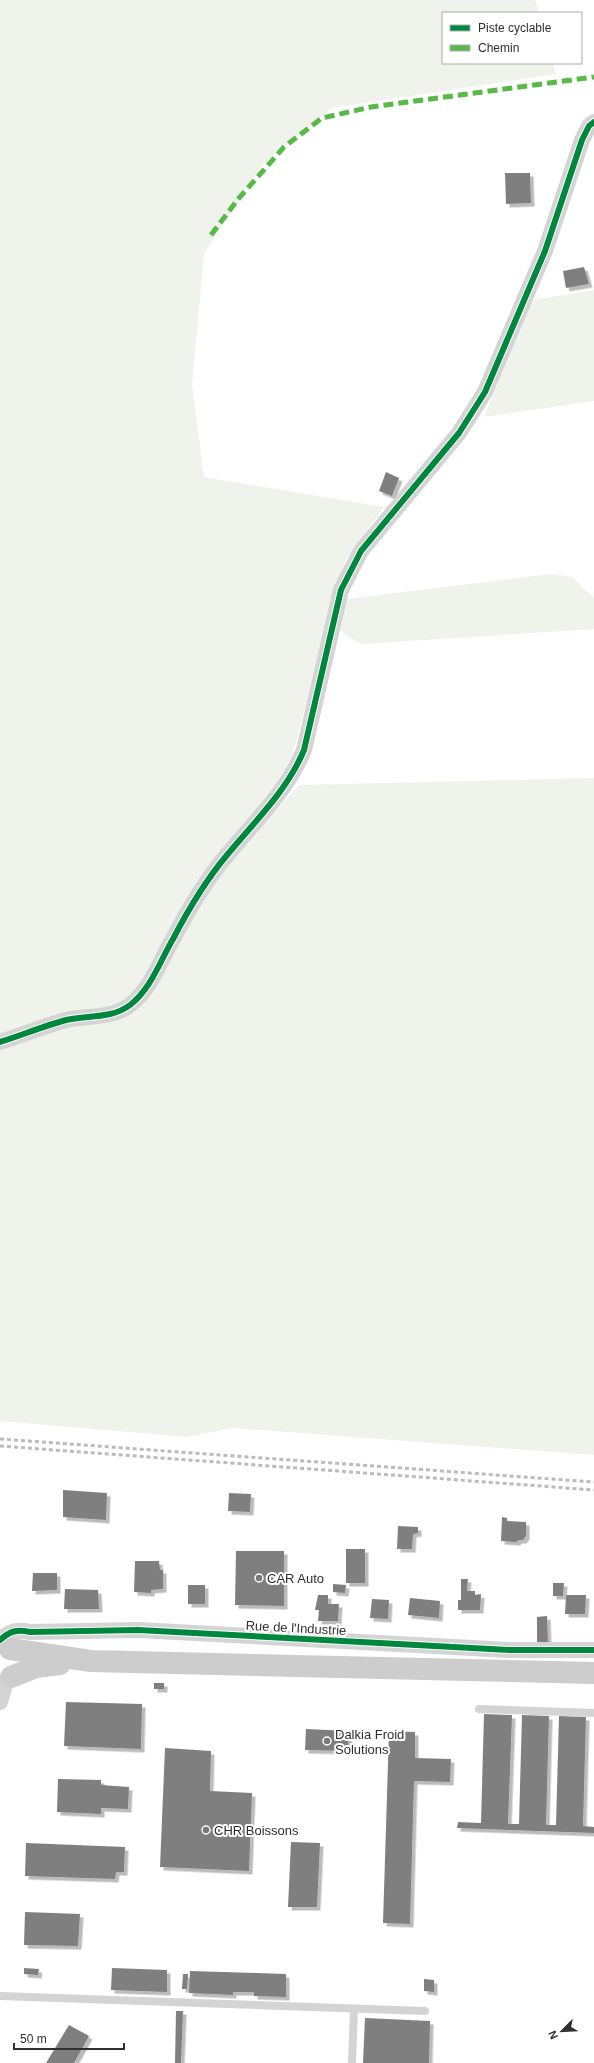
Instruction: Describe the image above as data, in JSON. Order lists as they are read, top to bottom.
{
  "streets": {
    "street": ["Rue de l'Industrie"]
  },
  "places": ["CAR Auto", "Dalkia Froid Solutions", "CHR Boissons"],
  "legend": ["Piste cyclable", "Chemin"],
  "scale_bar": "50 m",
  "north": "bottom left"
}
